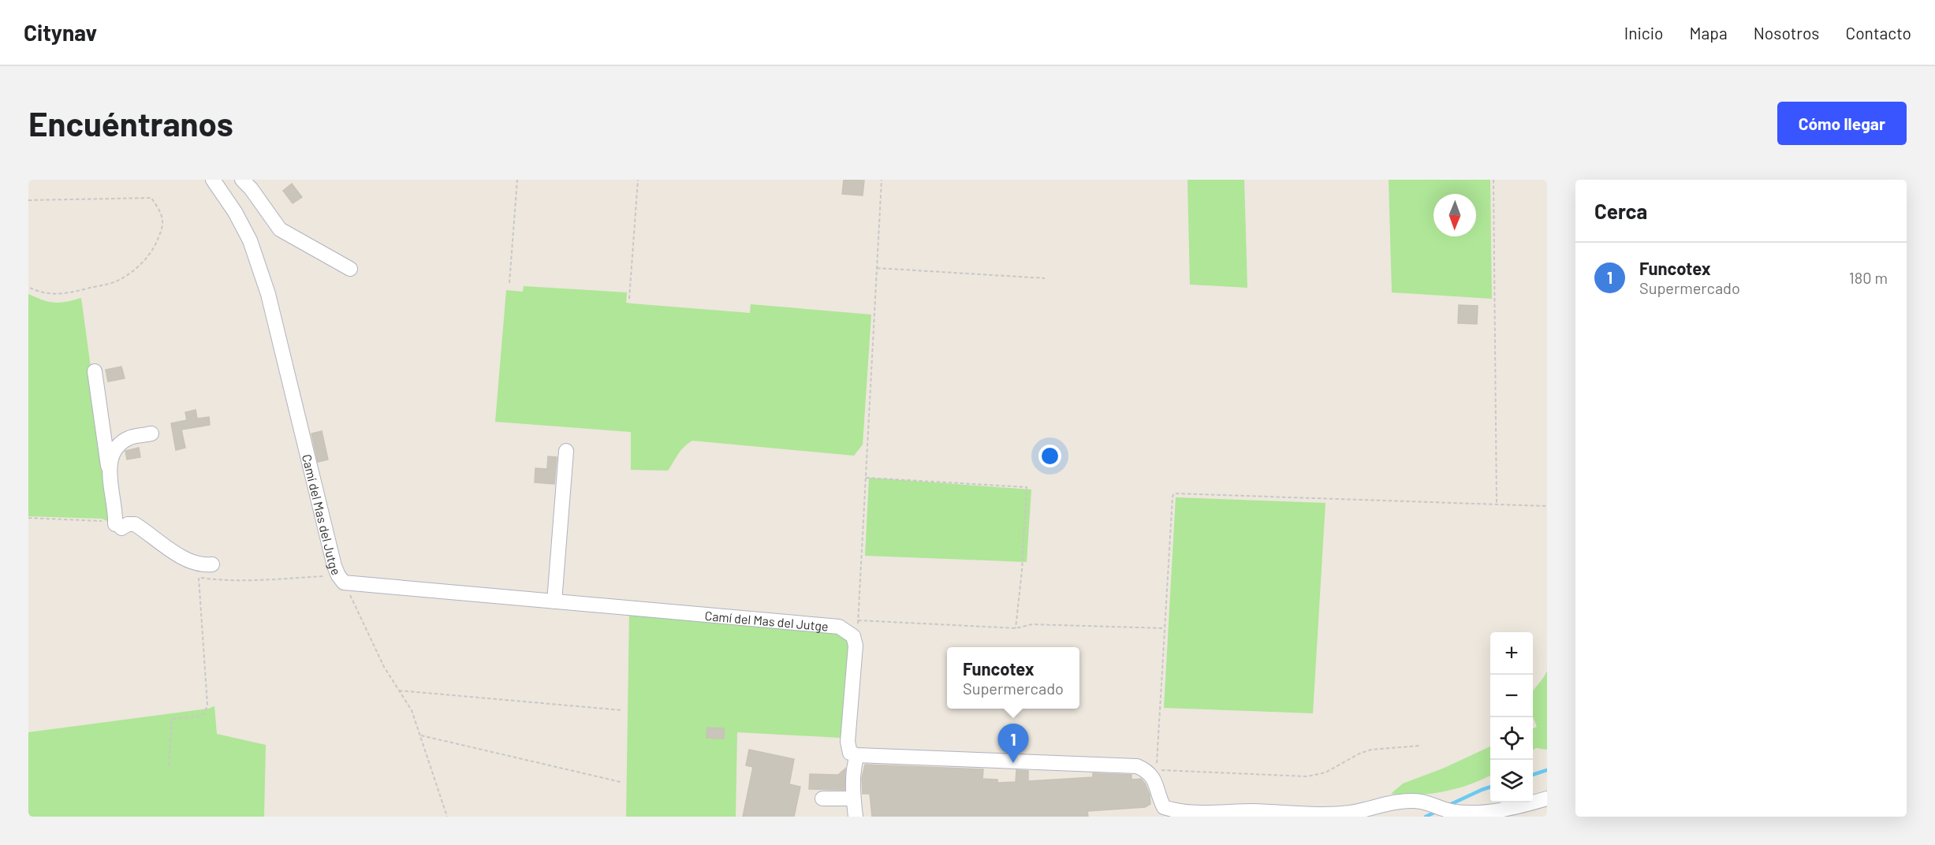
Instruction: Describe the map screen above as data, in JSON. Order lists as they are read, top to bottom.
{
  "streets": {
    "street": ["Camí del Mas del Jutge"]
  },
  "north": "bottom",
  "page": {
    "header": "Citynav",
    "nav": [
      "Inicio",
      "Mapa",
      "Nosotros",
      "Contacto"
    ],
    "buttons": "Cómo llegar",
    "title": "Encuéntranos",
    "heading": "Cerca",
    "list": [
      {
        "mark": "1",
        "name": "Funcotex",
        "note": "Supermercado",
        "value": "180 m"
      }
    ],
    "map_buttons": ["+", "−"],
    "popup": ["Funcotex", "Supermercado"],
    "pins": "1"
  }
}
